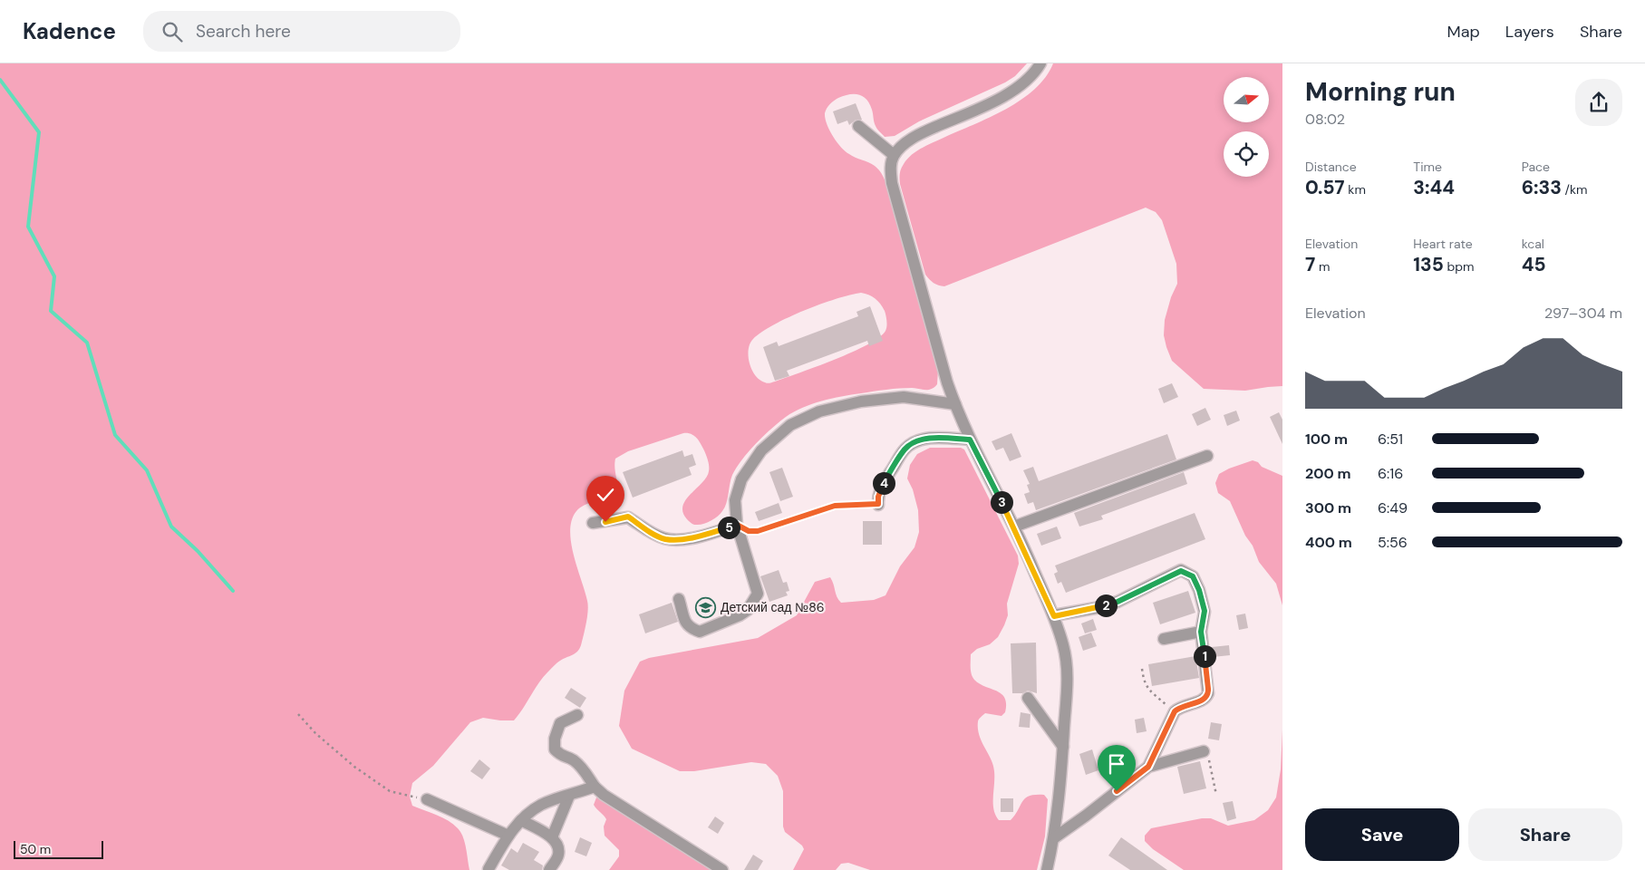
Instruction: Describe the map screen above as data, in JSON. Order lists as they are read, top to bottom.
{
  "places": {
    "school or university": ["Детский сад №86"]
  },
  "scale_bar": "50 m",
  "north": "right",
  "page": {
    "header": "Kadence",
    "search": "Search here",
    "nav": ["Map", "Layers", "Share"],
    "heading": ["Morning run", "08:02"],
    "stats": [
      ["Distance", "0.57 km"],
      ["Time", "3:44"],
      ["Pace", "6:33 /km"],
      ["Elevation", "7 m"],
      ["Heart rate", "135 bpm"],
      ["kcal", "45"]
    ],
    "chart": ["Elevation", "297–304 m"],
    "list": [
      {
        "name": "100 m",
        "note": "6:51"
      },
      {
        "name": "200 m",
        "note": "6:16"
      },
      {
        "name": "300 m",
        "note": "6:49"
      },
      {
        "name": "400 m",
        "note": "5:56"
      }
    ],
    "pins": [
      "4",
      "3",
      "5",
      "2",
      "1"
    ],
    "buttons": ["Save", "Share"],
    "scale": "50 m"
  }
}
